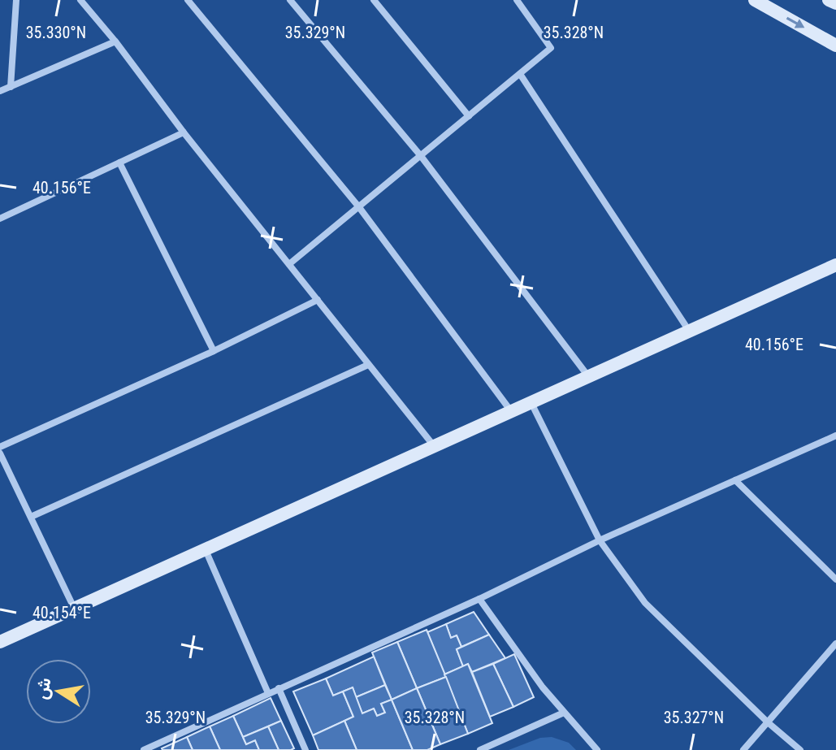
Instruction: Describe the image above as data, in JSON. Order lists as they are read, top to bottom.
{
  "north": "left",
  "coordinates": [
    "35.330°N",
    "35.329°N",
    "35.328°N",
    "40.156°E",
    "40.154°E",
    "35.327°N"
  ]
}
